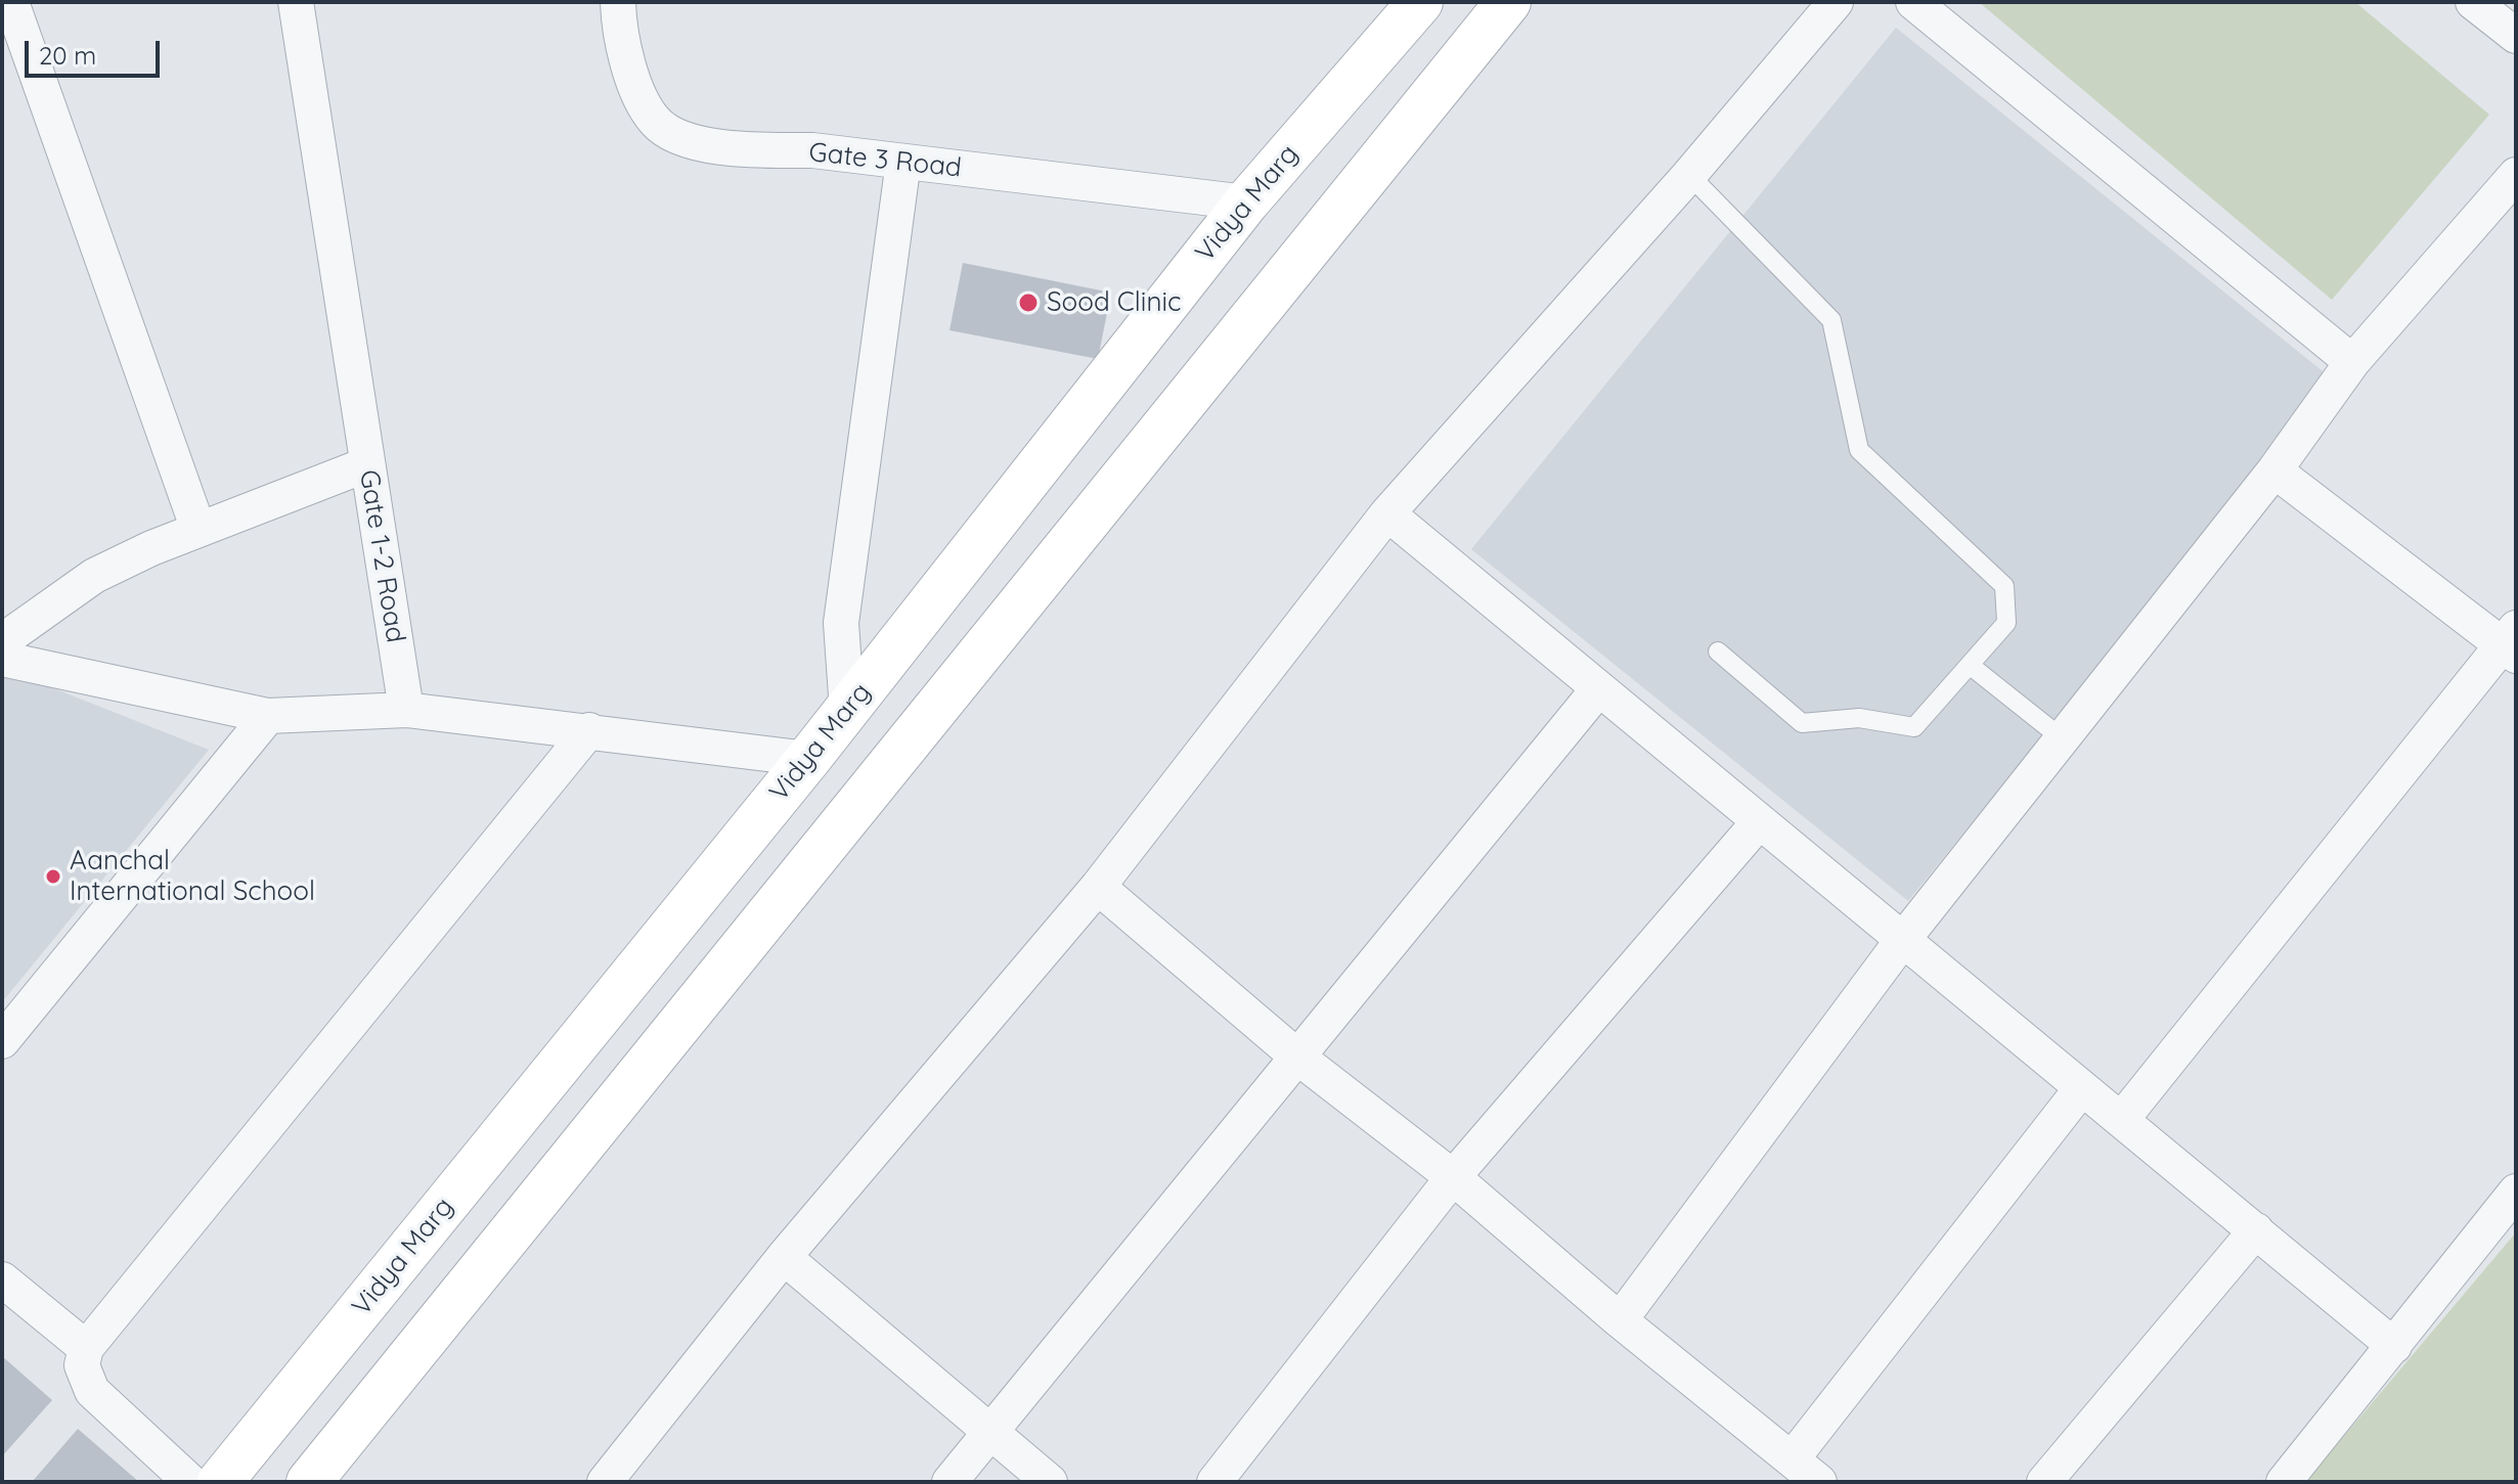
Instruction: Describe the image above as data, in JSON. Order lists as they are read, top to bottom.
{
  "streets": {
    "main road": ["Vidya Marg"],
    "street": ["Gate 3 Road", "Gate 1-2 Road"]
  },
  "crossings": [
    ["Gate 3 Road", "Vidya Marg"]
  ],
  "places": ["Sood Clinic", "Aanchal International School"],
  "scale_bar": "20 m"
}
